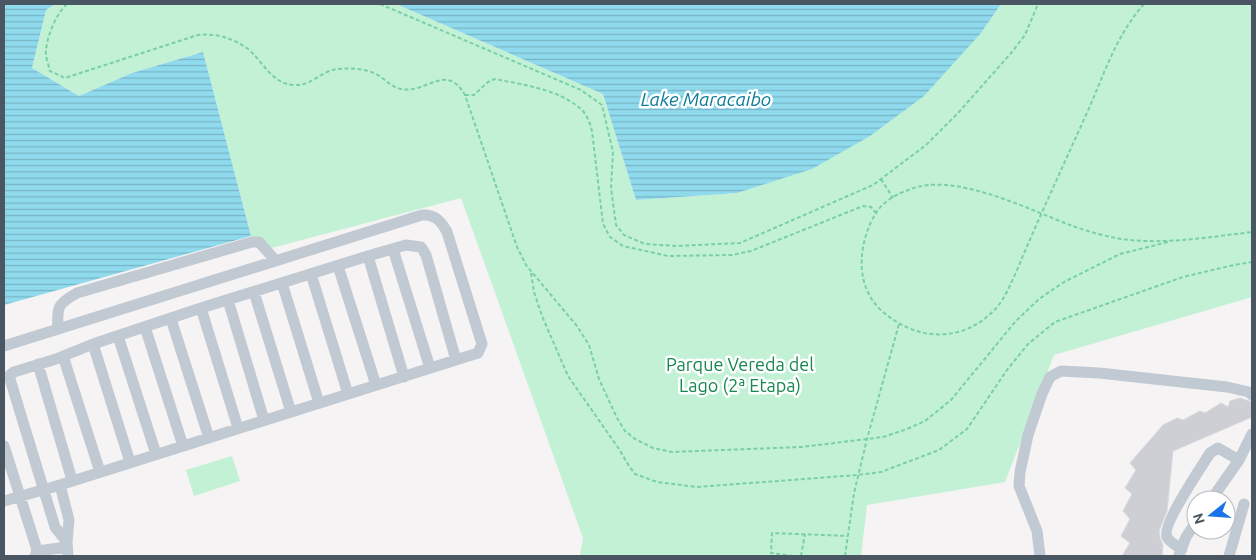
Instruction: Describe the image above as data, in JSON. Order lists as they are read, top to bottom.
{
  "water": ["Lake Maracaibo"],
  "parks": ["Parque Vereda del Lago (2ª Etapa)"],
  "north": "left"
}
